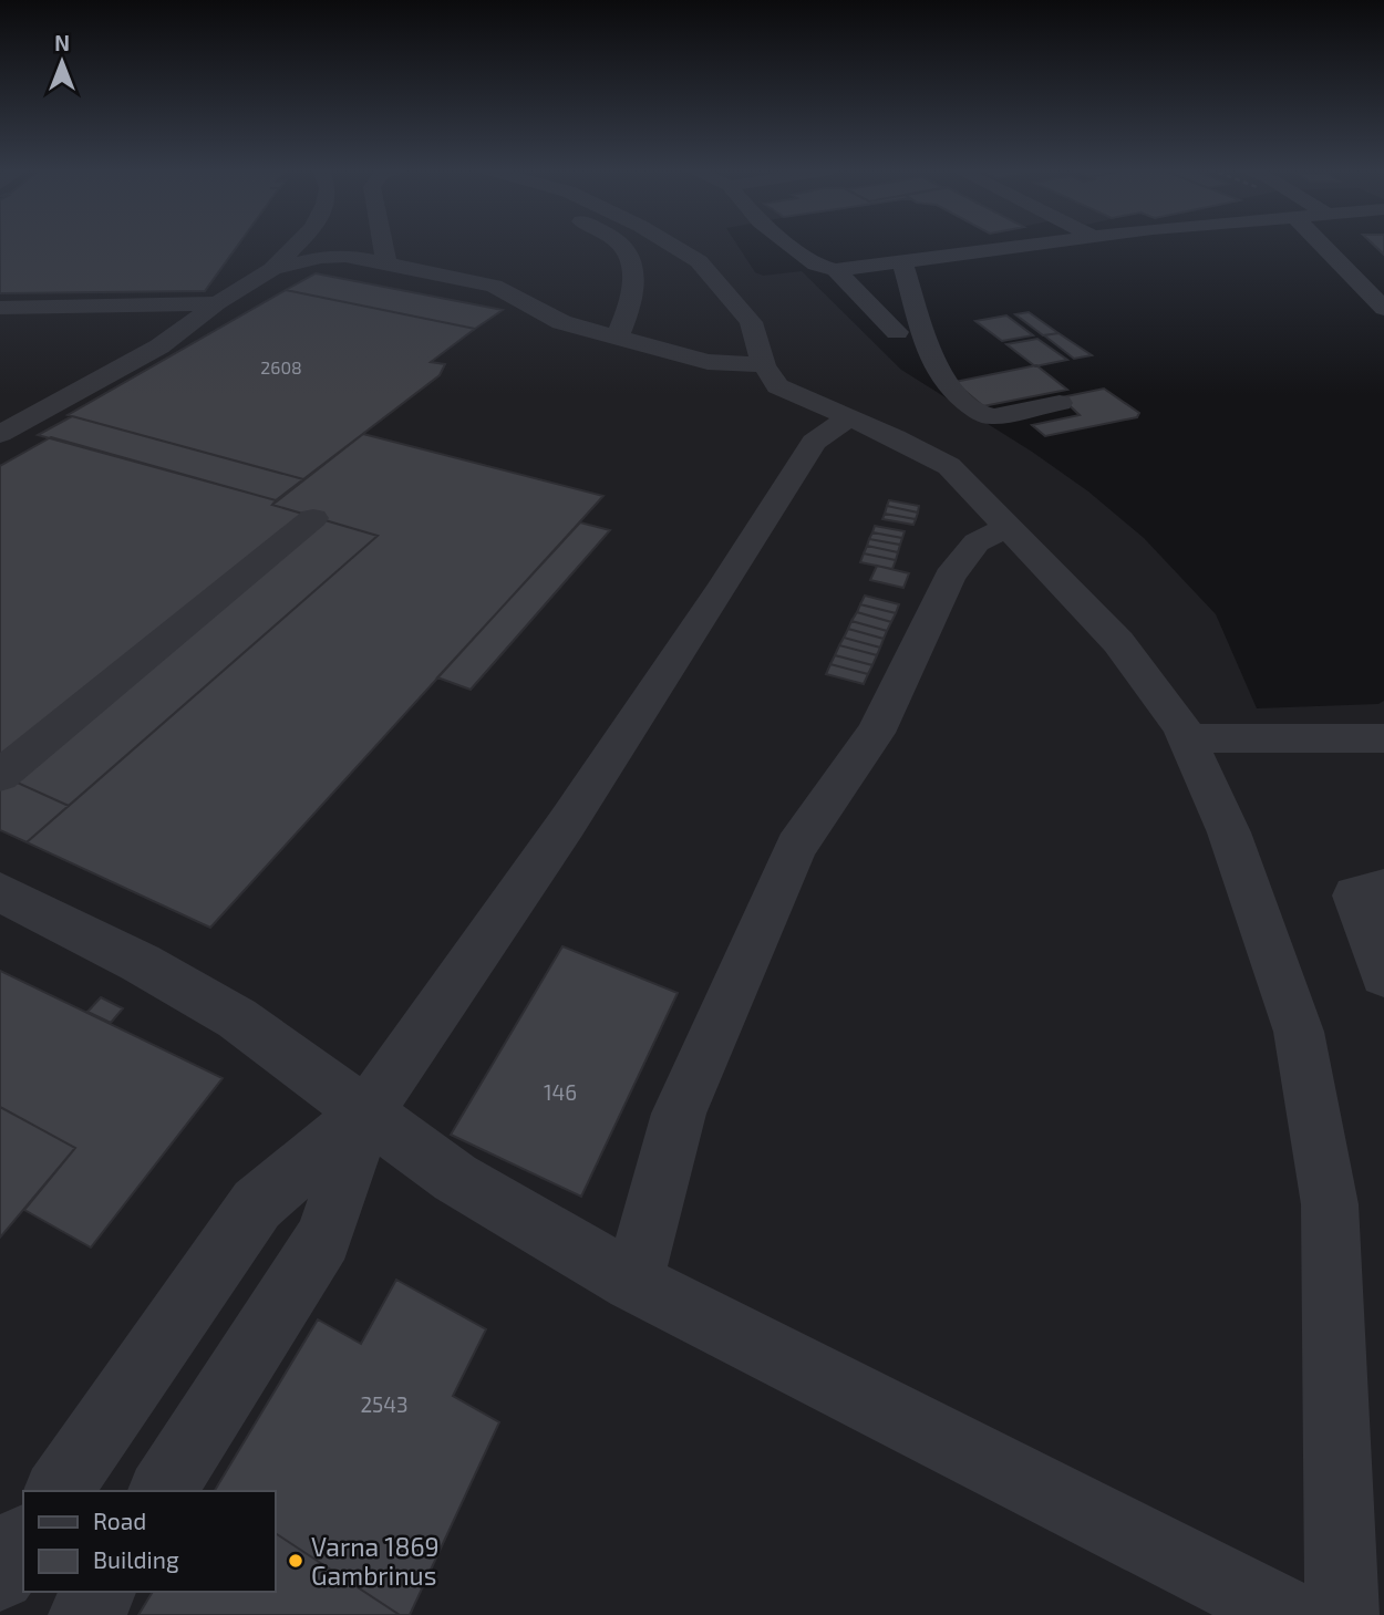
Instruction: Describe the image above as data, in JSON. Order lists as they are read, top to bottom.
{
  "places": ["Varna 1869 Gambrinus"],
  "house_numbers": ["2608", "146", "2543"],
  "legend": ["Road", "Building"],
  "north": "top"
}
